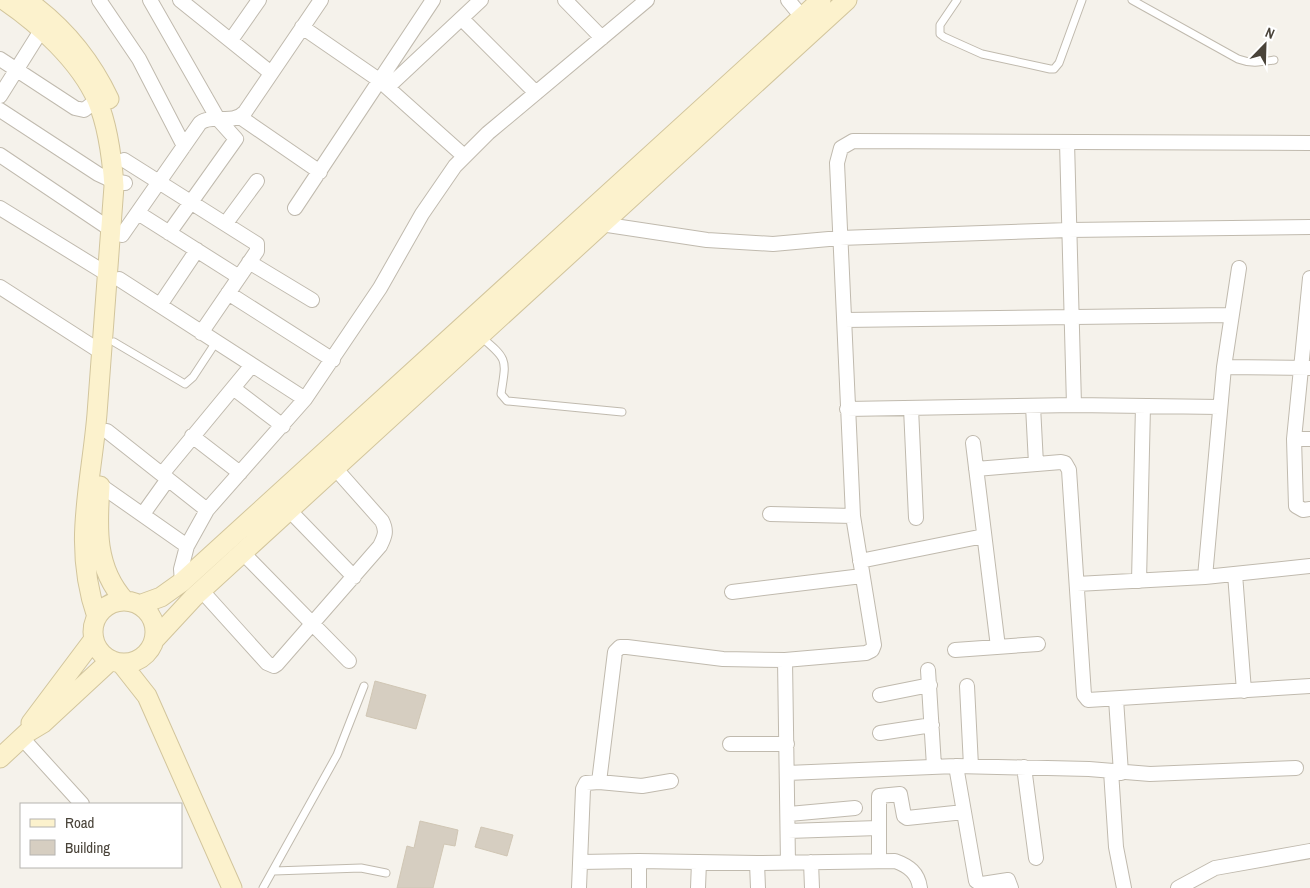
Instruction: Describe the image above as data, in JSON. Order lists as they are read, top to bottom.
{
  "legend": ["Road", "Building"],
  "north": "top right"
}
